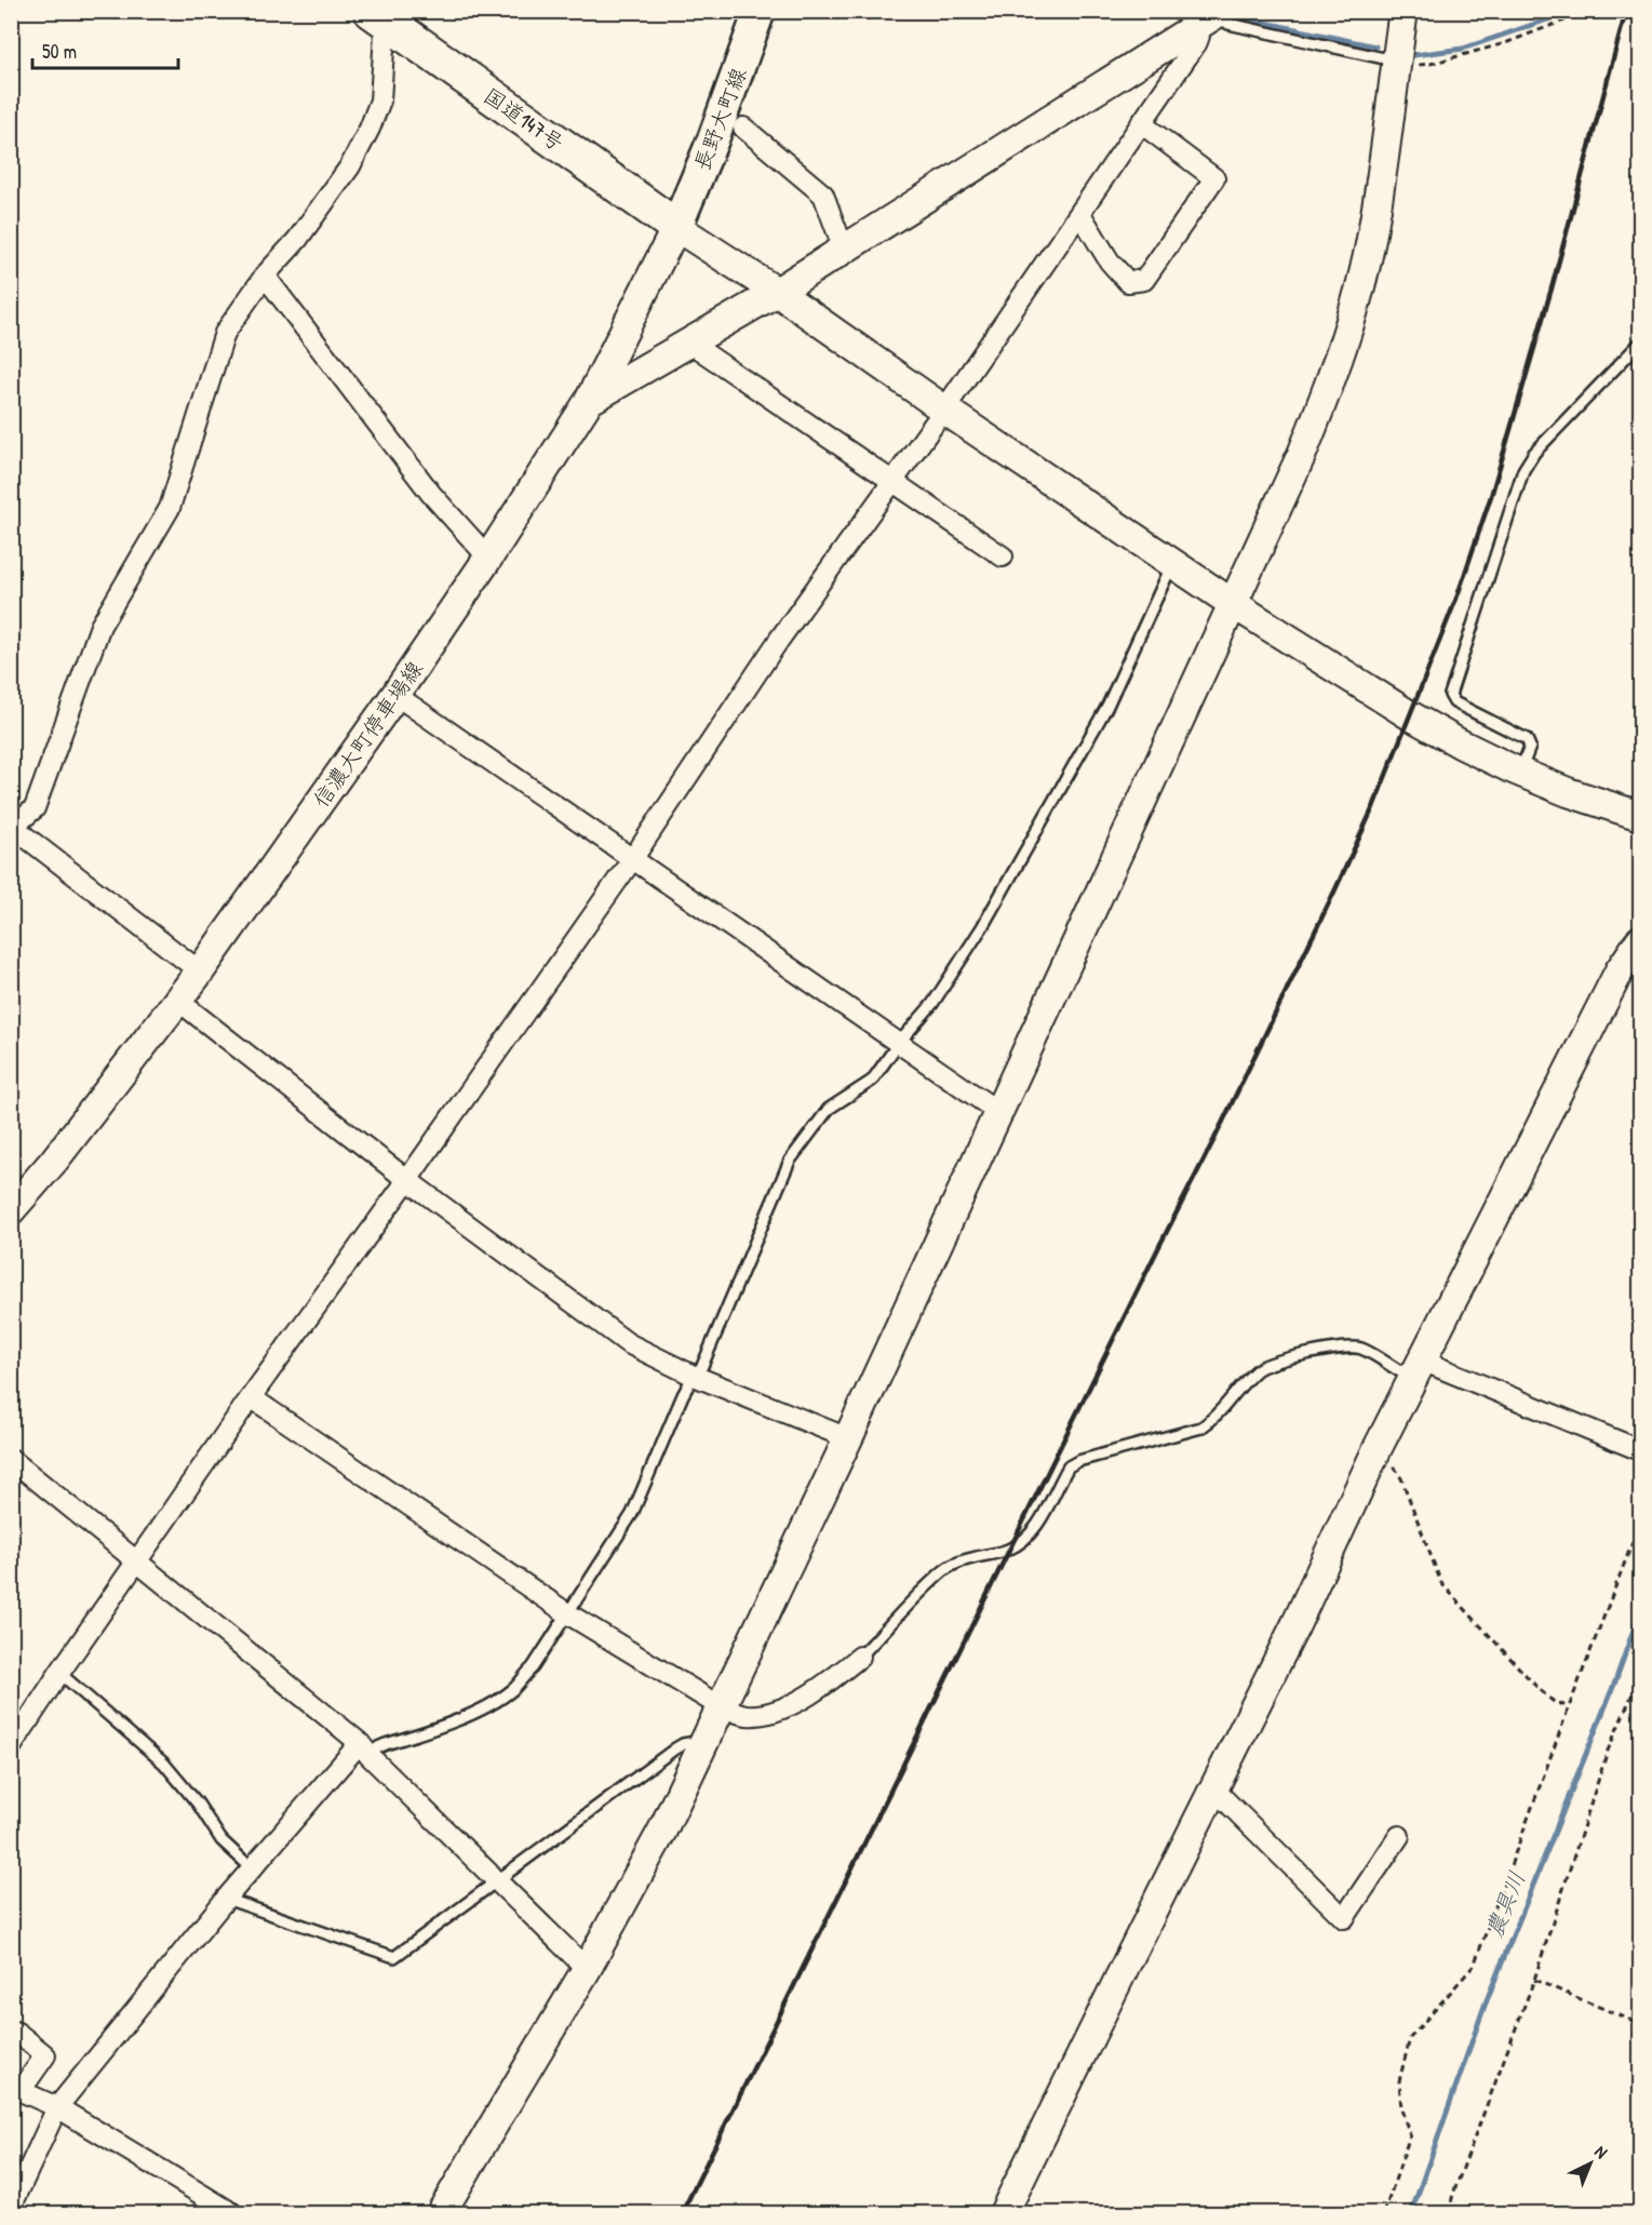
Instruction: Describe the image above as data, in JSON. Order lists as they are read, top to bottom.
{
  "streets": {
    "highway": ["国道147号"],
    "main road": ["長野大町線"],
    "street": ["信濃大町停車場線"]
  },
  "crossings": [
    ["国道147号", "長野大町線"],
    ["国道147号", "信濃大町停車場線"],
    ["長野大町線", "信濃大町停車場線"]
  ],
  "water": ["農具川"],
  "scale_bar": "50 m",
  "north": "top right"
}
